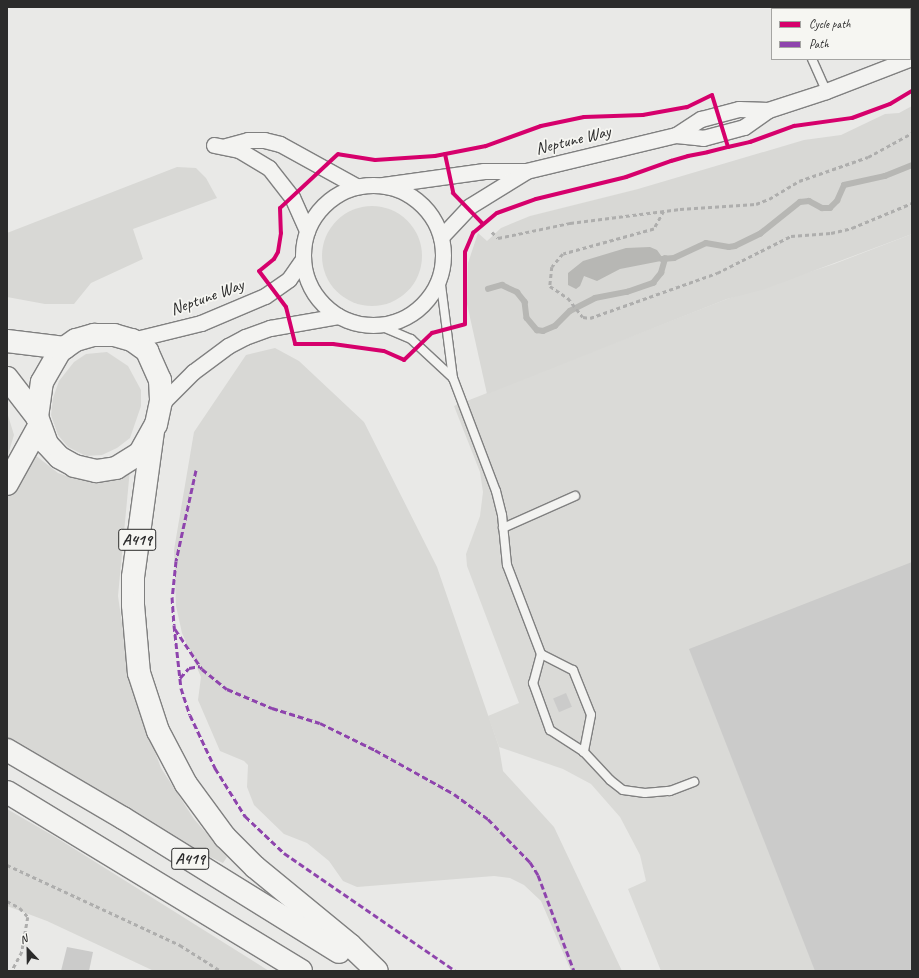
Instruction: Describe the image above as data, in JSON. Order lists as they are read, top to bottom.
{
  "streets": {
    "main road": ["A419"],
    "street": ["Neptune Way"]
  },
  "crossings": [
    ["Neptune Way", "A419"]
  ],
  "legend": ["Cycle path", "Path"],
  "north": "top"
}
